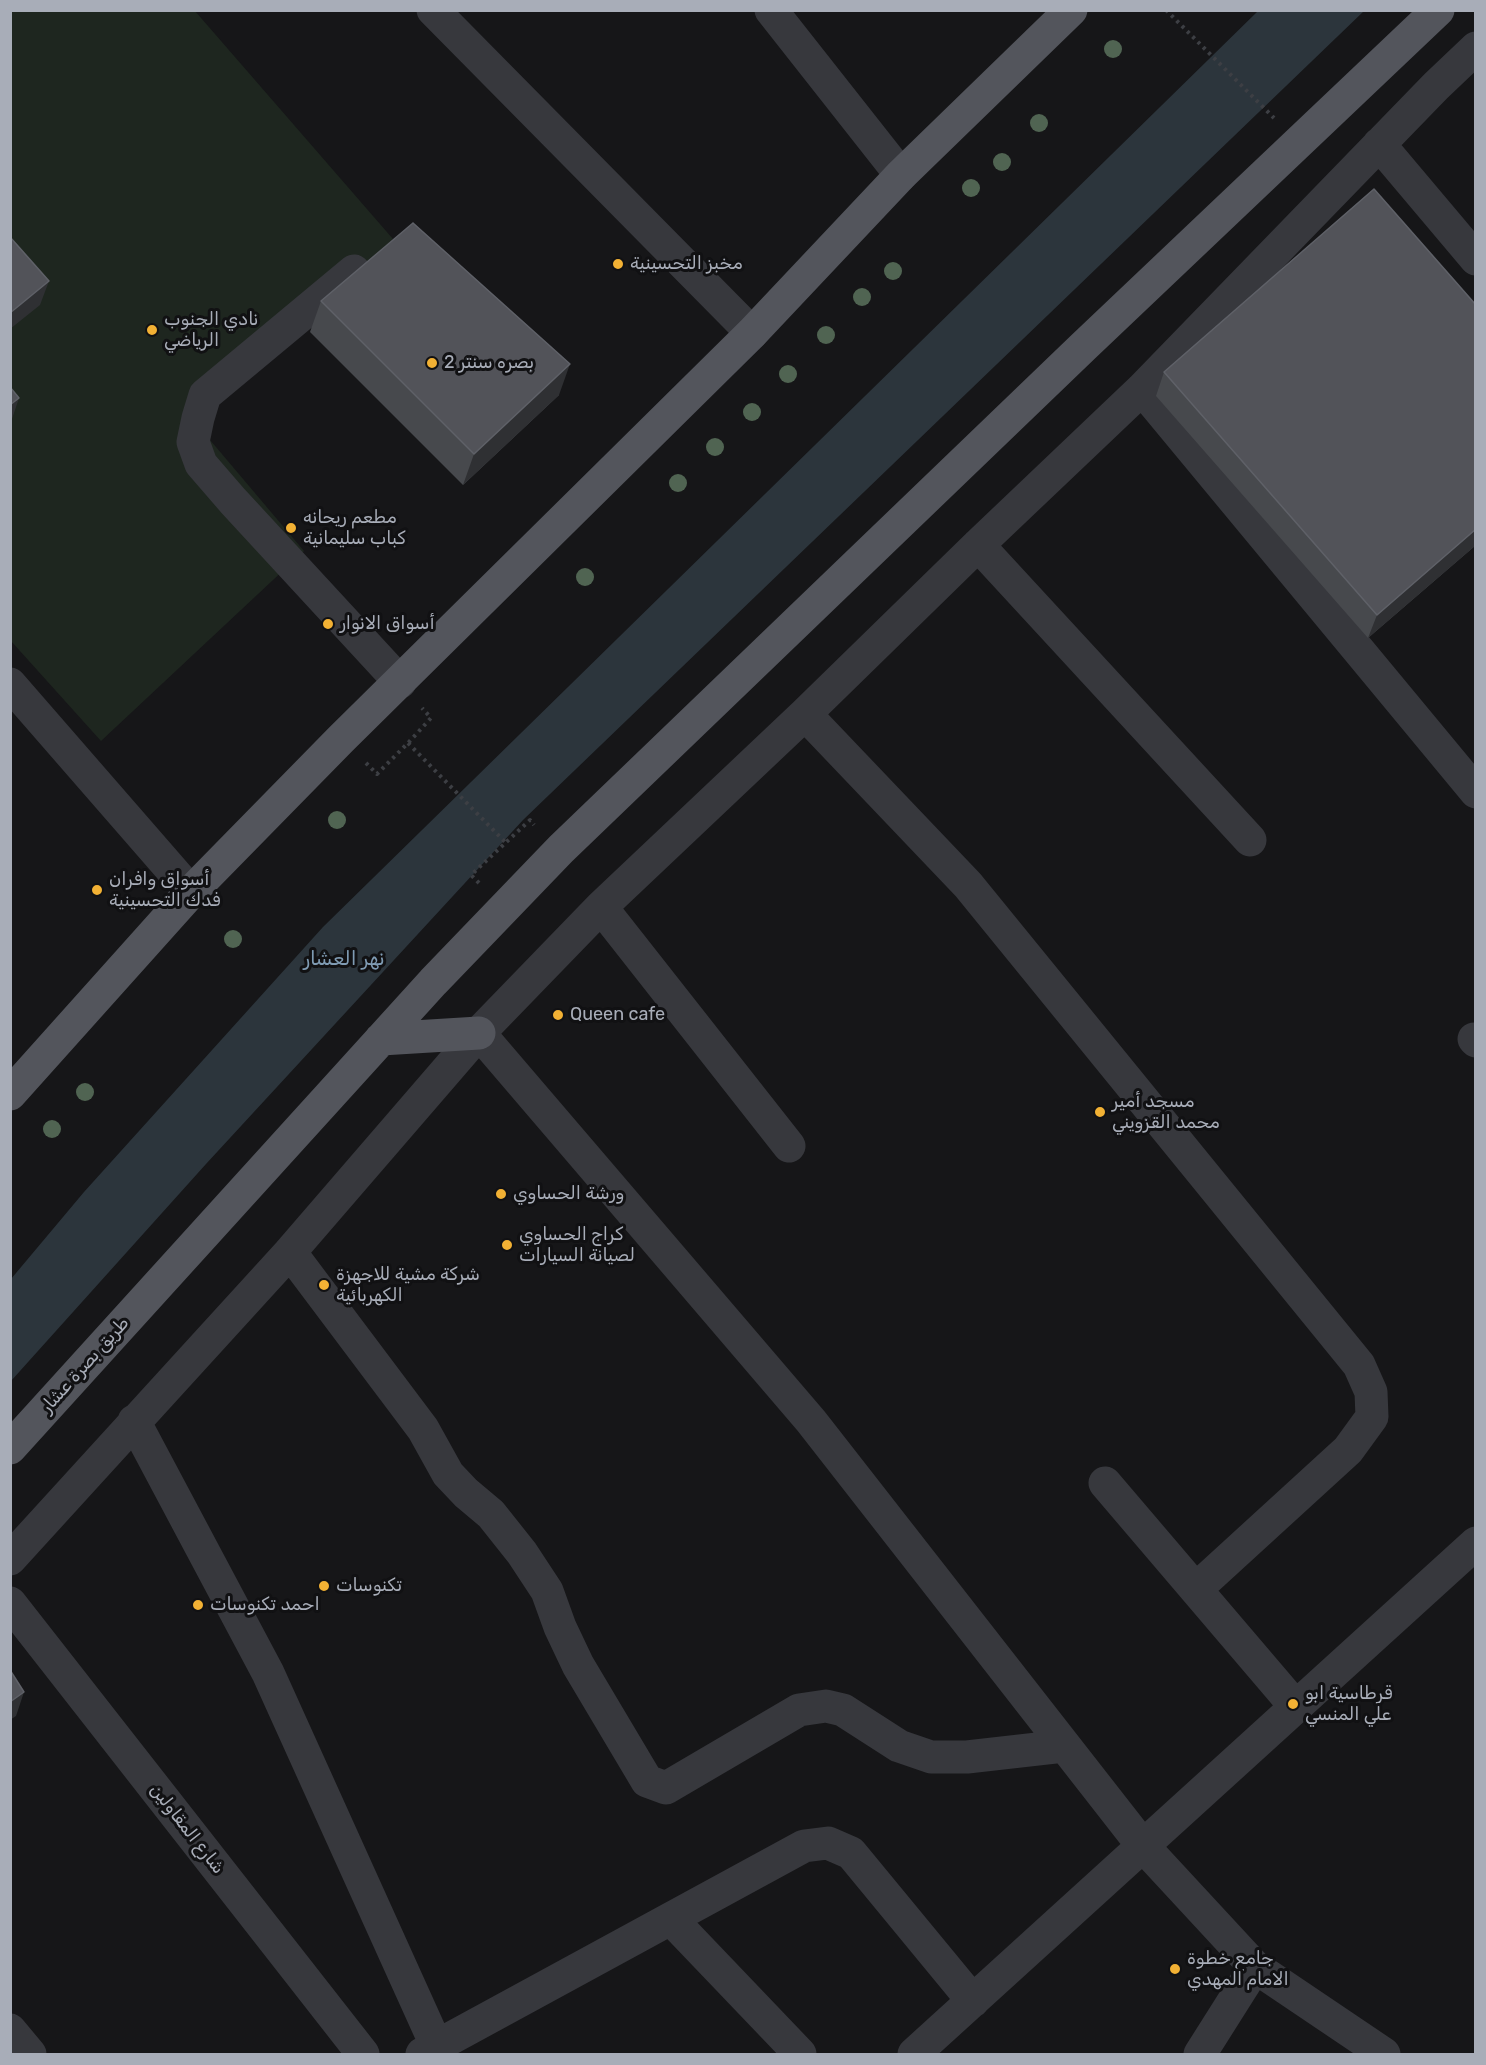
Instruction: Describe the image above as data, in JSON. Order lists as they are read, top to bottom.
{
  "streets": {
    "main road": ["طريق بصرة عشار"],
    "street": ["شارع المقاولين"]
  },
  "water": ["نهر العشار"],
  "places": [
    "مخبز التحسينية",
    "نادي الجنوب الرياضي",
    "بصره سنتر 2",
    "مطعم ريحانه كباب سليمانية",
    "أسواق الانوار",
    "أسواق وافران فدك التحسينية",
    "Queen cafe",
    "مسجد أمير محمد القزويني",
    "ورشة الحساوي",
    "كراج الحساوي لصيانة السيارات",
    "شركة مشية للاجهزة الكهربائية",
    "تكنوسات",
    "احمد تكنوسات",
    "قرطاسية ابو علي المنسي",
    "جامع خطوة الامام المهدي"
  ]
}
